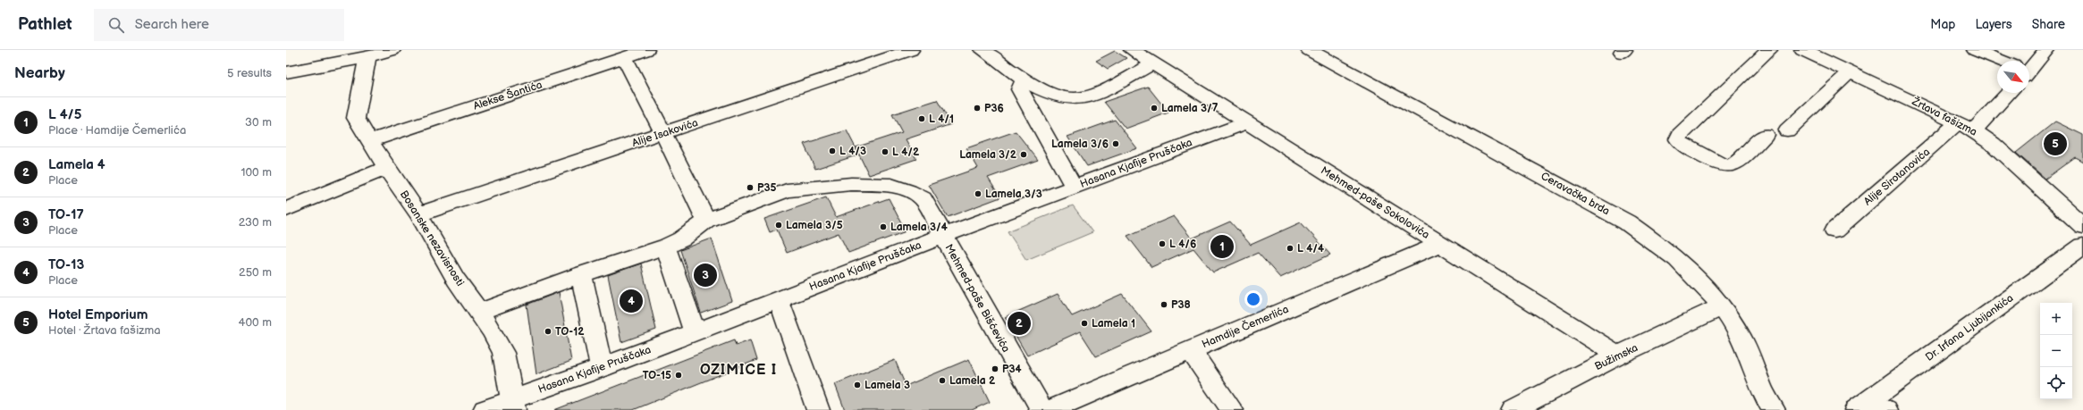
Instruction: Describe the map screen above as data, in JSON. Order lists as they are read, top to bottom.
{
  "streets": {
    "street": [
      "Alekse Šantića",
      "Žrtava fašizma",
      "Alije Isakovića",
      "Hasana Kjafije Pruščaka",
      "Alije Sirotanovića",
      "Ceravačka brda",
      "Mehmed-paše Sokolovića",
      "Bosanske nezavisnosti",
      "Mehmed-paše Bišćevića",
      "Hamdije Čemerlića",
      "Dr. Irfana Ljubijankića",
      "Bužimska"
    ]
  },
  "crossings": [
    ["Alekse Šantića", "Bosanske nezavisnosti"],
    ["Žrtava fašizma", "Alije Sirotanovića"],
    ["Alije Isakovića", "Bosanske nezavisnosti"],
    ["Hasana Kjafije Pruščaka", "Mehmed-paše Sokolovića"],
    ["Hasana Kjafije Pruščaka", "Bosanske nezavisnosti"],
    ["Hasana Kjafije Pruščaka", "Mehmed-paše Bišćevića"],
    ["Ceravačka brda", "Bužimska"],
    ["Mehmed-paše Sokolovića", "Hamdije Čemerlića"],
    ["Mehmed-paše Sokolovića", "Bužimska"],
    ["Bosanske nezavisnosti", "Mehmed-paše Bišćevića"]
  ],
  "districts": ["OZIMICE I"],
  "places": [
    "P36",
    "Lamela 3/7",
    "L 4/1",
    "Lamela 3/6",
    "L 4/3",
    "L 4/2",
    "Lamela 3/2",
    "P35",
    "Lamela 3/3",
    "Lamela 3/5",
    "Lamela 3/4",
    "L 4/6",
    "L 4/4",
    "P38",
    "Lamela 1",
    "TO-12",
    "P34",
    "TO-15",
    "Lamela 2",
    "Lamela 3"
  ],
  "north": "bottom right",
  "page": {
    "header": "Pathlet",
    "search": "Search here",
    "nav": ["Map", "Layers", "Share"],
    "heading": ["Nearby", "5 results"],
    "list": [
      {
        "mark": "1",
        "name": "L 4/5",
        "note": "Place · Hamdije Čemerlića",
        "value": "30 m"
      },
      {
        "mark": "2",
        "name": "Lamela 4",
        "note": "Place",
        "value": "100 m"
      },
      {
        "mark": "3",
        "name": "TO-17",
        "note": "Place",
        "value": "230 m"
      },
      {
        "mark": "4",
        "name": "TO-13",
        "note": "Place",
        "value": "250 m"
      },
      {
        "mark": "5",
        "name": "Hotel Emporium",
        "note": "Hotel · Žrtava fašizma",
        "value": "400 m"
      }
    ],
    "pins": [
      "5",
      "1",
      "3",
      "4",
      "2"
    ],
    "map_buttons": ["+", "−"]
  }
}
